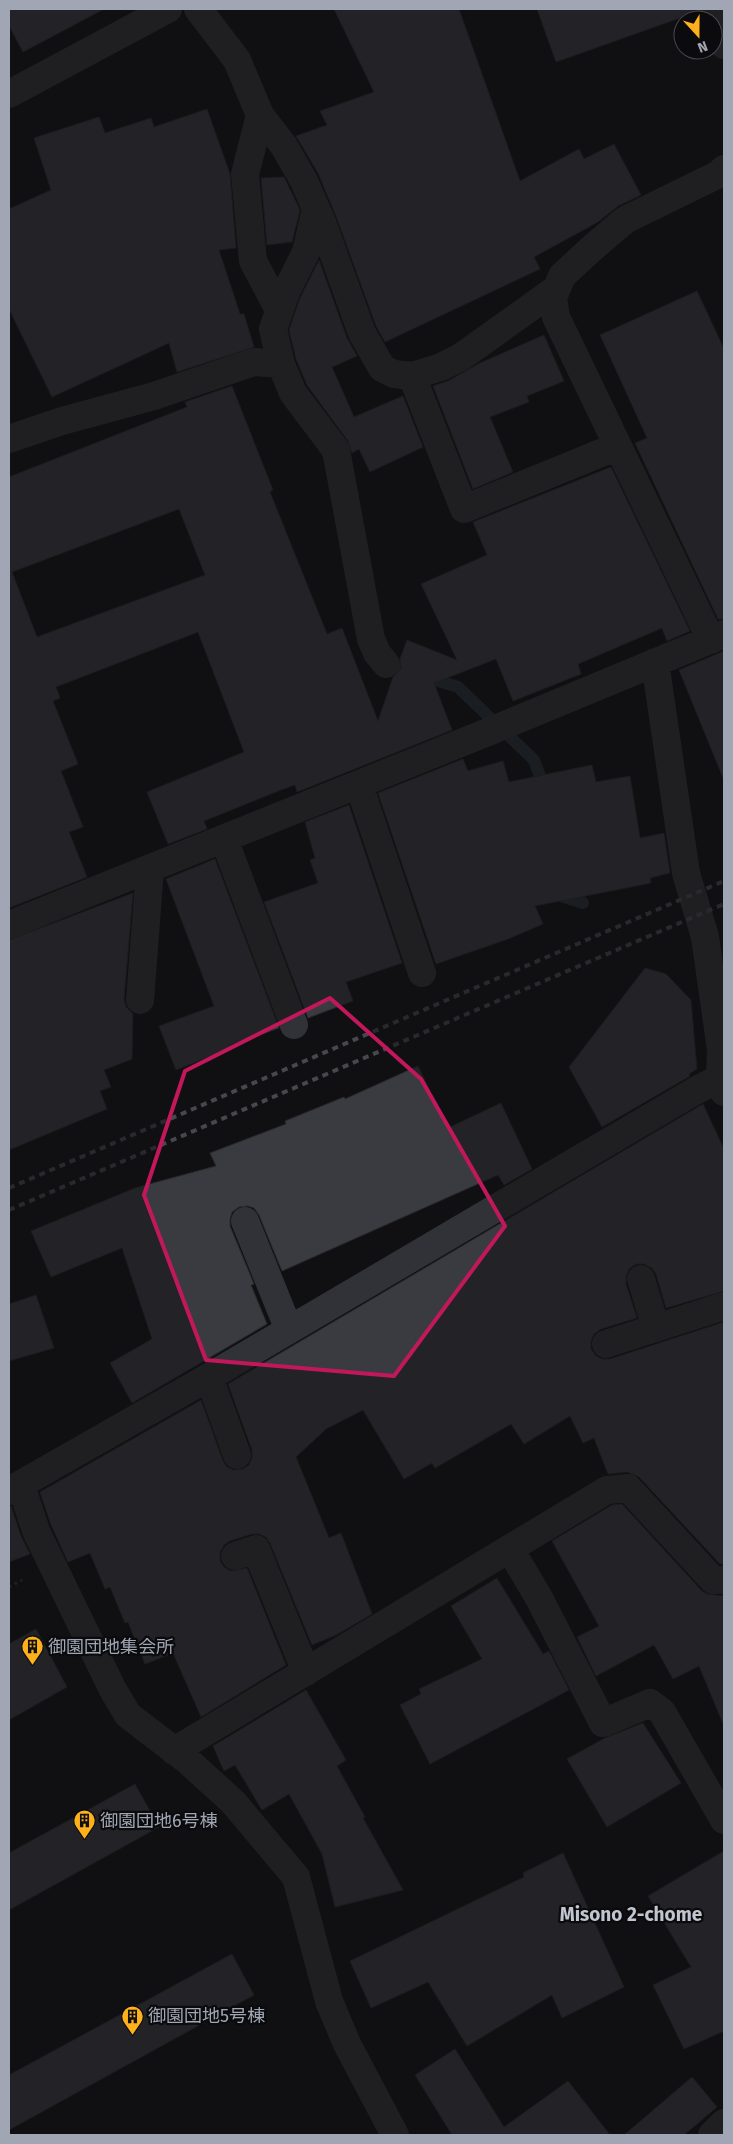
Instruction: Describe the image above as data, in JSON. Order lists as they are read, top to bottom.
{
  "districts": ["Misono 2-chome"],
  "places": {
    "building": ["御園団地集会所", "御園団地6号棟", "御園団地5号棟"]
  },
  "north": "bottom"
}
